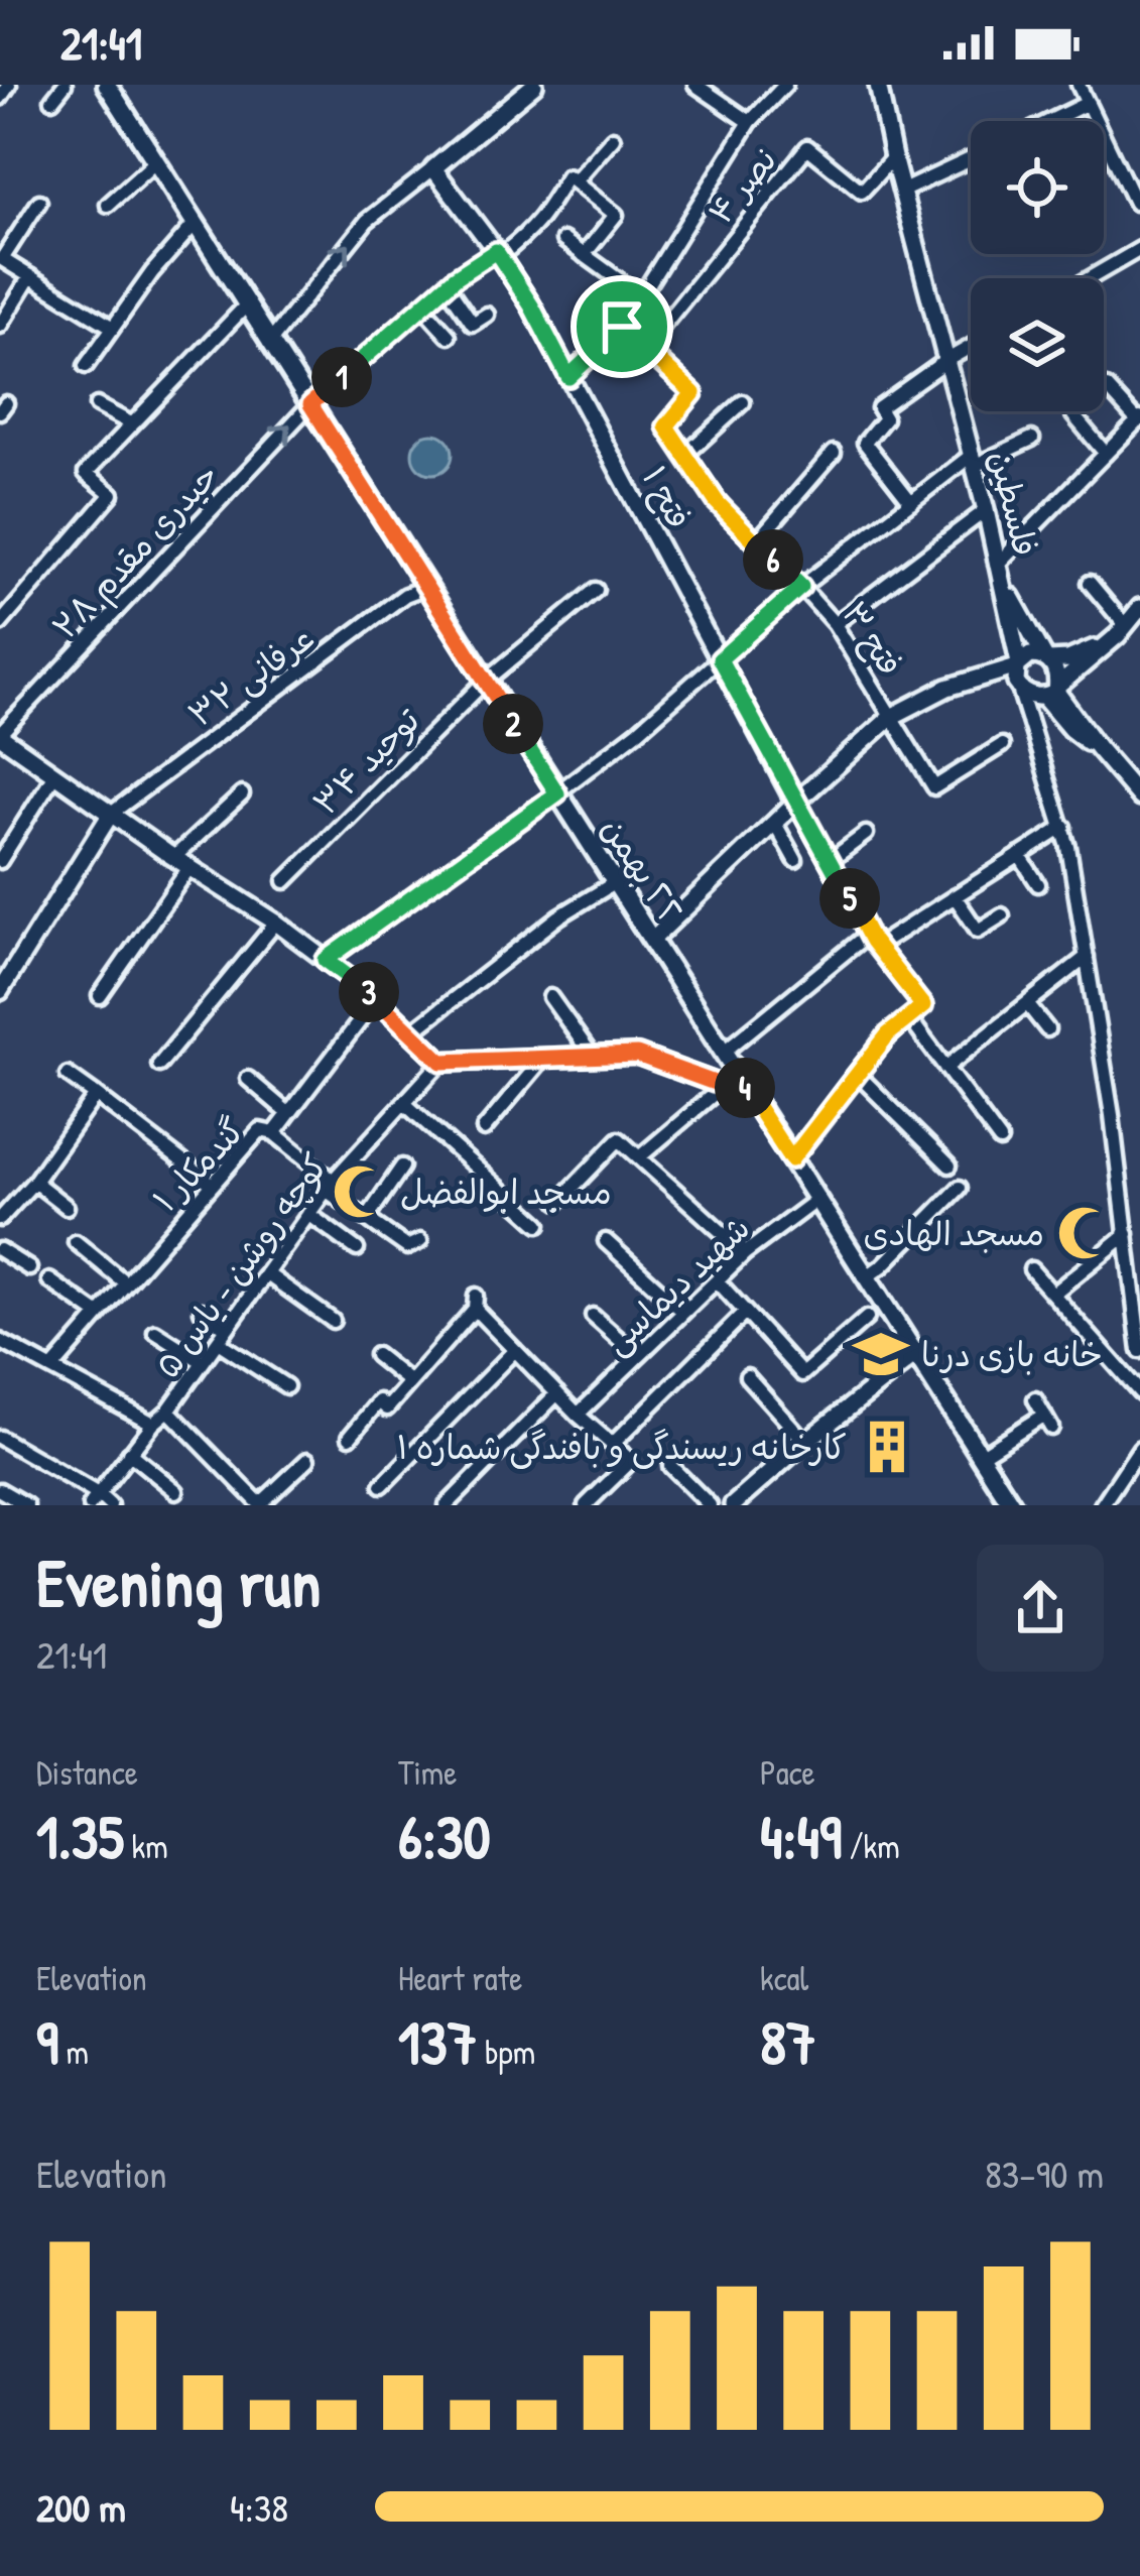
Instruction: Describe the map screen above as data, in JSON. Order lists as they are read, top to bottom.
{
  "streets": {
    "main road": ["٢٢ بهمن"],
    "street": [
      "نصر ۴",
      "فتح ۱",
      "فلسطین",
      "حیدری مقدم ۲۸",
      "فتح ۳",
      "عرفانی ۳۲",
      "توحید ۳۴",
      "گندمکار ۱",
      "کوچه روشن - یاس ۵",
      "شهید دیماسی"
    ]
  },
  "crossings": [
    ["نصر ۴", "فلسطین"],
    ["نصر ۴", "فتح ۳"],
    ["فتح ۱", "حیدری مقدم ۲۸"],
    ["حیدری مقدم ۲۸", "٢٢ بهمن"],
    ["عرفانی ۳۲", "٢٢ بهمن"],
    ["توحید ۳۴", "٢٢ بهمن"],
    ["٢٢ بهمن", "شهید دیماسی"]
  ],
  "one_way": ["حیدری مقدم ۲۸"],
  "places": {
    "mosque": ["مسجد ابوالفضل", "مسجد الهادی"],
    "school or university": ["خانه بازی درنا"],
    "building": ["کارخانه ریسندگی و بافندگی شماره ۱"]
  },
  "page": {
    "status": "21:41",
    "pins": [
      "1",
      "6",
      "2",
      "5",
      "3",
      "4"
    ],
    "heading": ["Evening run", "21:41"],
    "stats": [
      ["Distance", "1.35 km"],
      ["Time", "6:30"],
      ["Pace", "4:49 /km"],
      ["Elevation", "9 m"],
      ["Heart rate", "137 bpm"],
      ["kcal", "87"]
    ],
    "chart": ["Elevation", "83–90 m"],
    "list": [
      {
        "name": "200 m",
        "note": "4:38"
      }
    ]
  }
}
